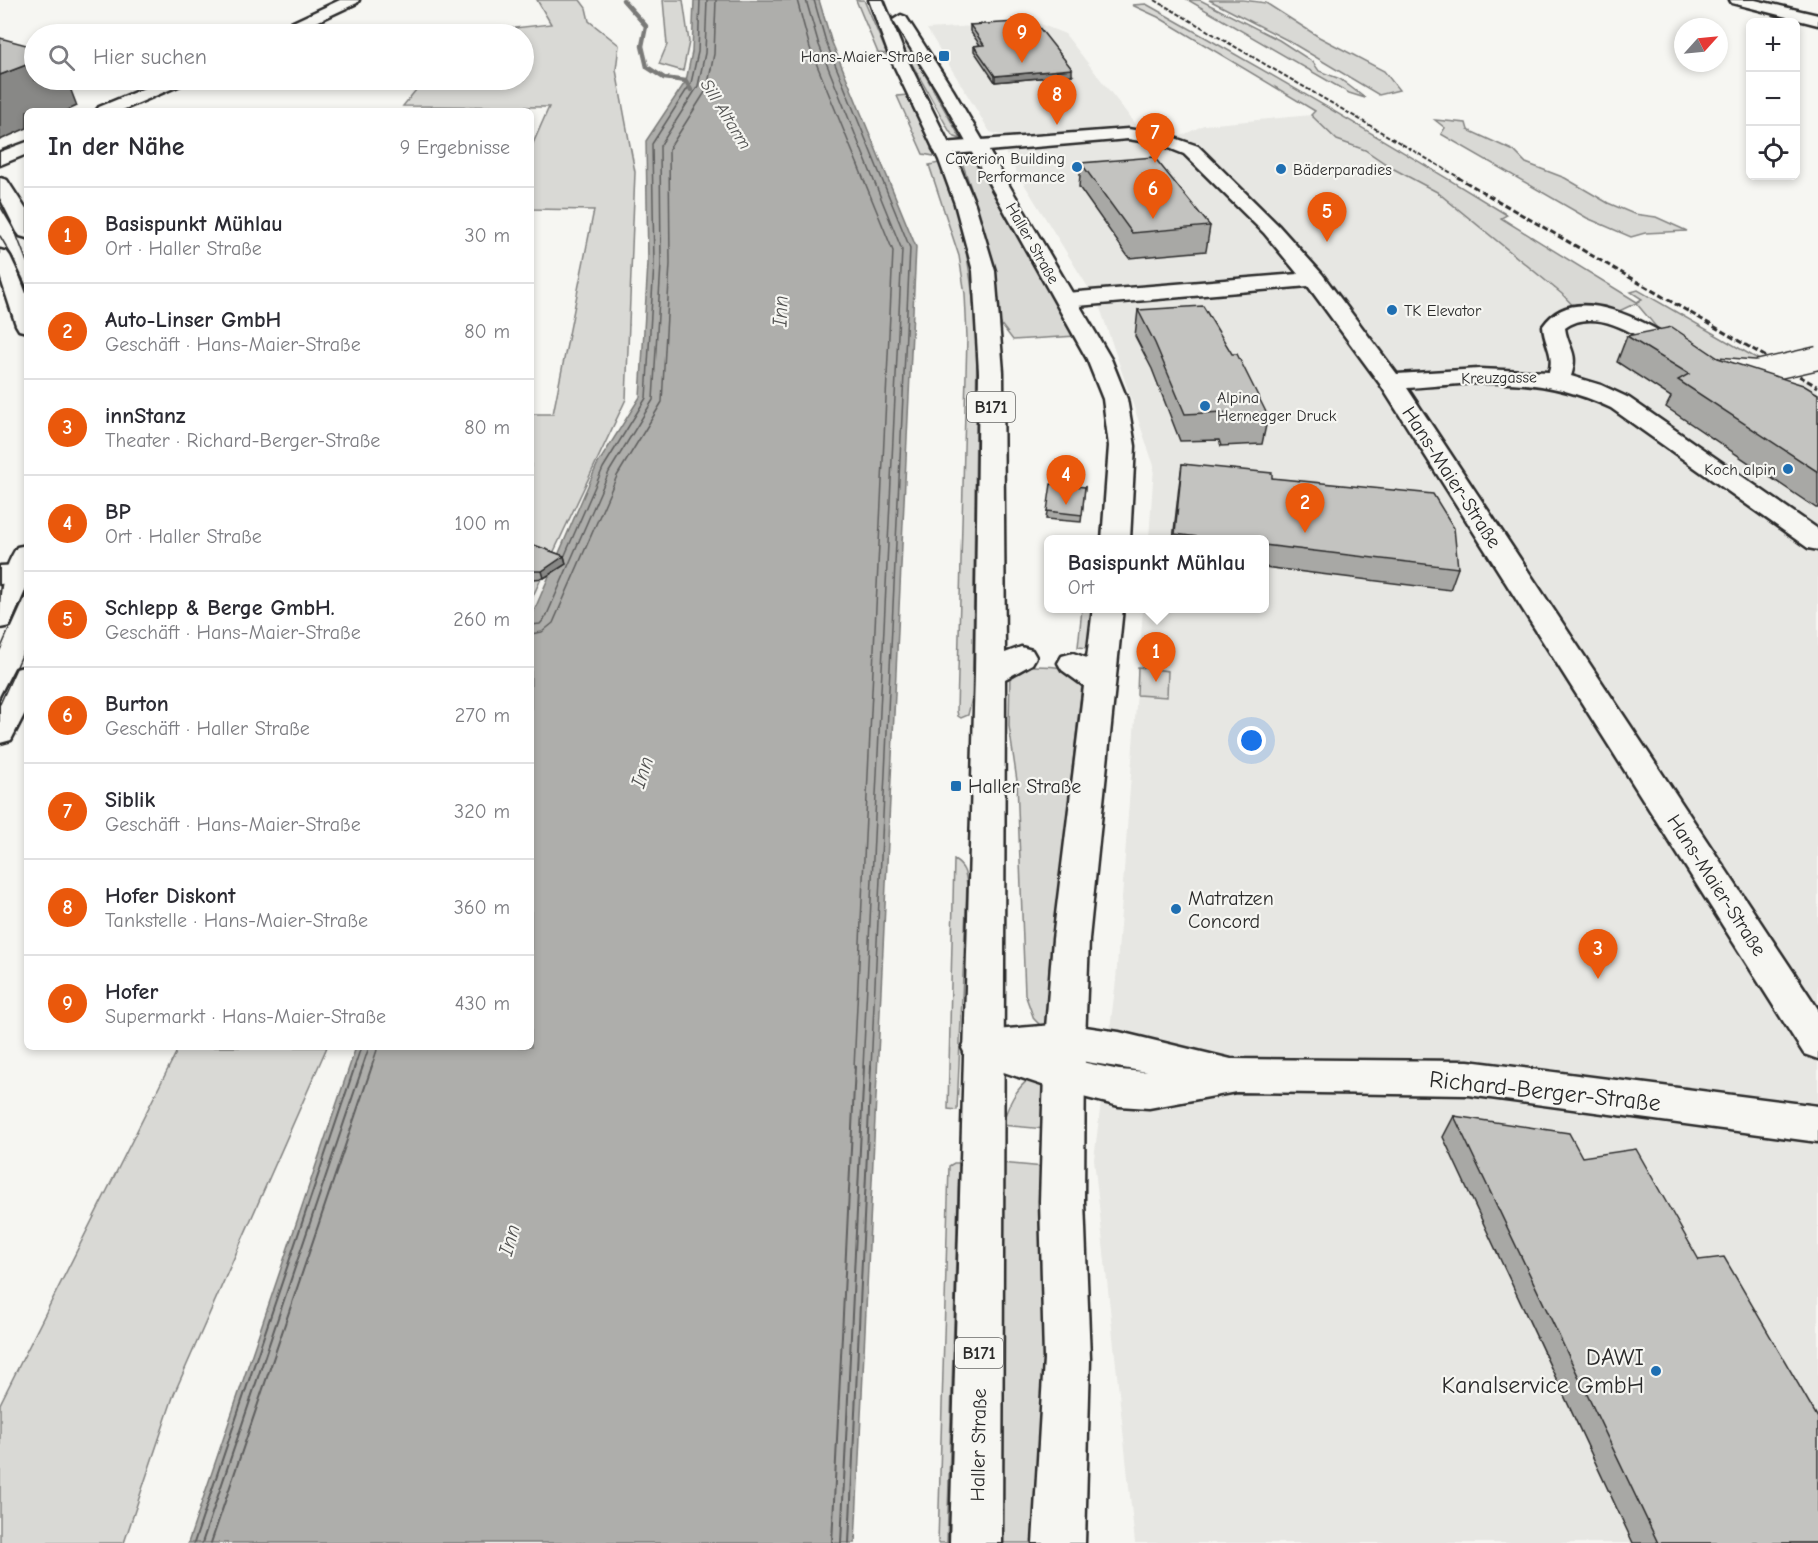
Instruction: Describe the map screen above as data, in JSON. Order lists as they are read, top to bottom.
{
  "streets": {
    "main road": [
      "Haller Straße",
      "Kreuzgasse",
      "B171",
      "Hans-Maier-Straße",
      "Richard-Berger-Straße"
    ]
  },
  "crossings": [
    ["Haller Straße", "Hans-Maier-Straße"],
    ["Haller Straße", "Richard-Berger-Straße"],
    ["Kreuzgasse", "Hans-Maier-Straße"]
  ],
  "water": ["Sill Altarm", "Inn"],
  "places": {
    "transit": ["Hans-Maier-Straße", "Haller Straße"],
    "other": [
      "Caverion Building Performance",
      "Bäderparadies",
      "TK Elevator",
      "Alpina Hernegger Druck",
      "Koch alpin",
      "Matratzen Concord",
      "DAWI Kanalservice GmbH"
    ]
  },
  "north": "top right",
  "page": {
    "pins": [
      "9",
      "8",
      "7",
      "6",
      "5",
      "4",
      "2",
      "1",
      "3"
    ],
    "map_buttons": ["+", "−"],
    "search": "Hier suchen",
    "heading": ["In der Nähe", "9 Ergebnisse"],
    "list": [
      {
        "mark": "1",
        "name": "Basispunkt Mühlau",
        "note": "Ort · Haller Straße",
        "value": "30 m"
      },
      {
        "mark": "2",
        "name": "Auto-Linser GmbH",
        "note": "Geschäft · Hans-Maier-Straße",
        "value": "80 m"
      },
      {
        "mark": "3",
        "name": "innStanz",
        "note": "Theater · Richard-Berger-Straße",
        "value": "80 m"
      },
      {
        "mark": "4",
        "name": "BP",
        "note": "Ort · Haller Straße",
        "value": "100 m"
      },
      {
        "mark": "5",
        "name": "Schlepp & Berge GmbH.",
        "note": "Geschäft · Hans-Maier-Straße",
        "value": "260 m"
      },
      {
        "mark": "6",
        "name": "Burton",
        "note": "Geschäft · Haller Straße",
        "value": "270 m"
      },
      {
        "mark": "7",
        "name": "Siblik",
        "note": "Geschäft · Hans-Maier-Straße",
        "value": "320 m"
      },
      {
        "mark": "8",
        "name": "Hofer Diskont",
        "note": "Tankstelle · Hans-Maier-Straße",
        "value": "360 m"
      },
      {
        "mark": "9",
        "name": "Hofer",
        "note": "Supermarkt · Hans-Maier-Straße",
        "value": "430 m"
      }
    ],
    "popup": ["Basispunkt Mühlau", "Ort"]
  }
}
